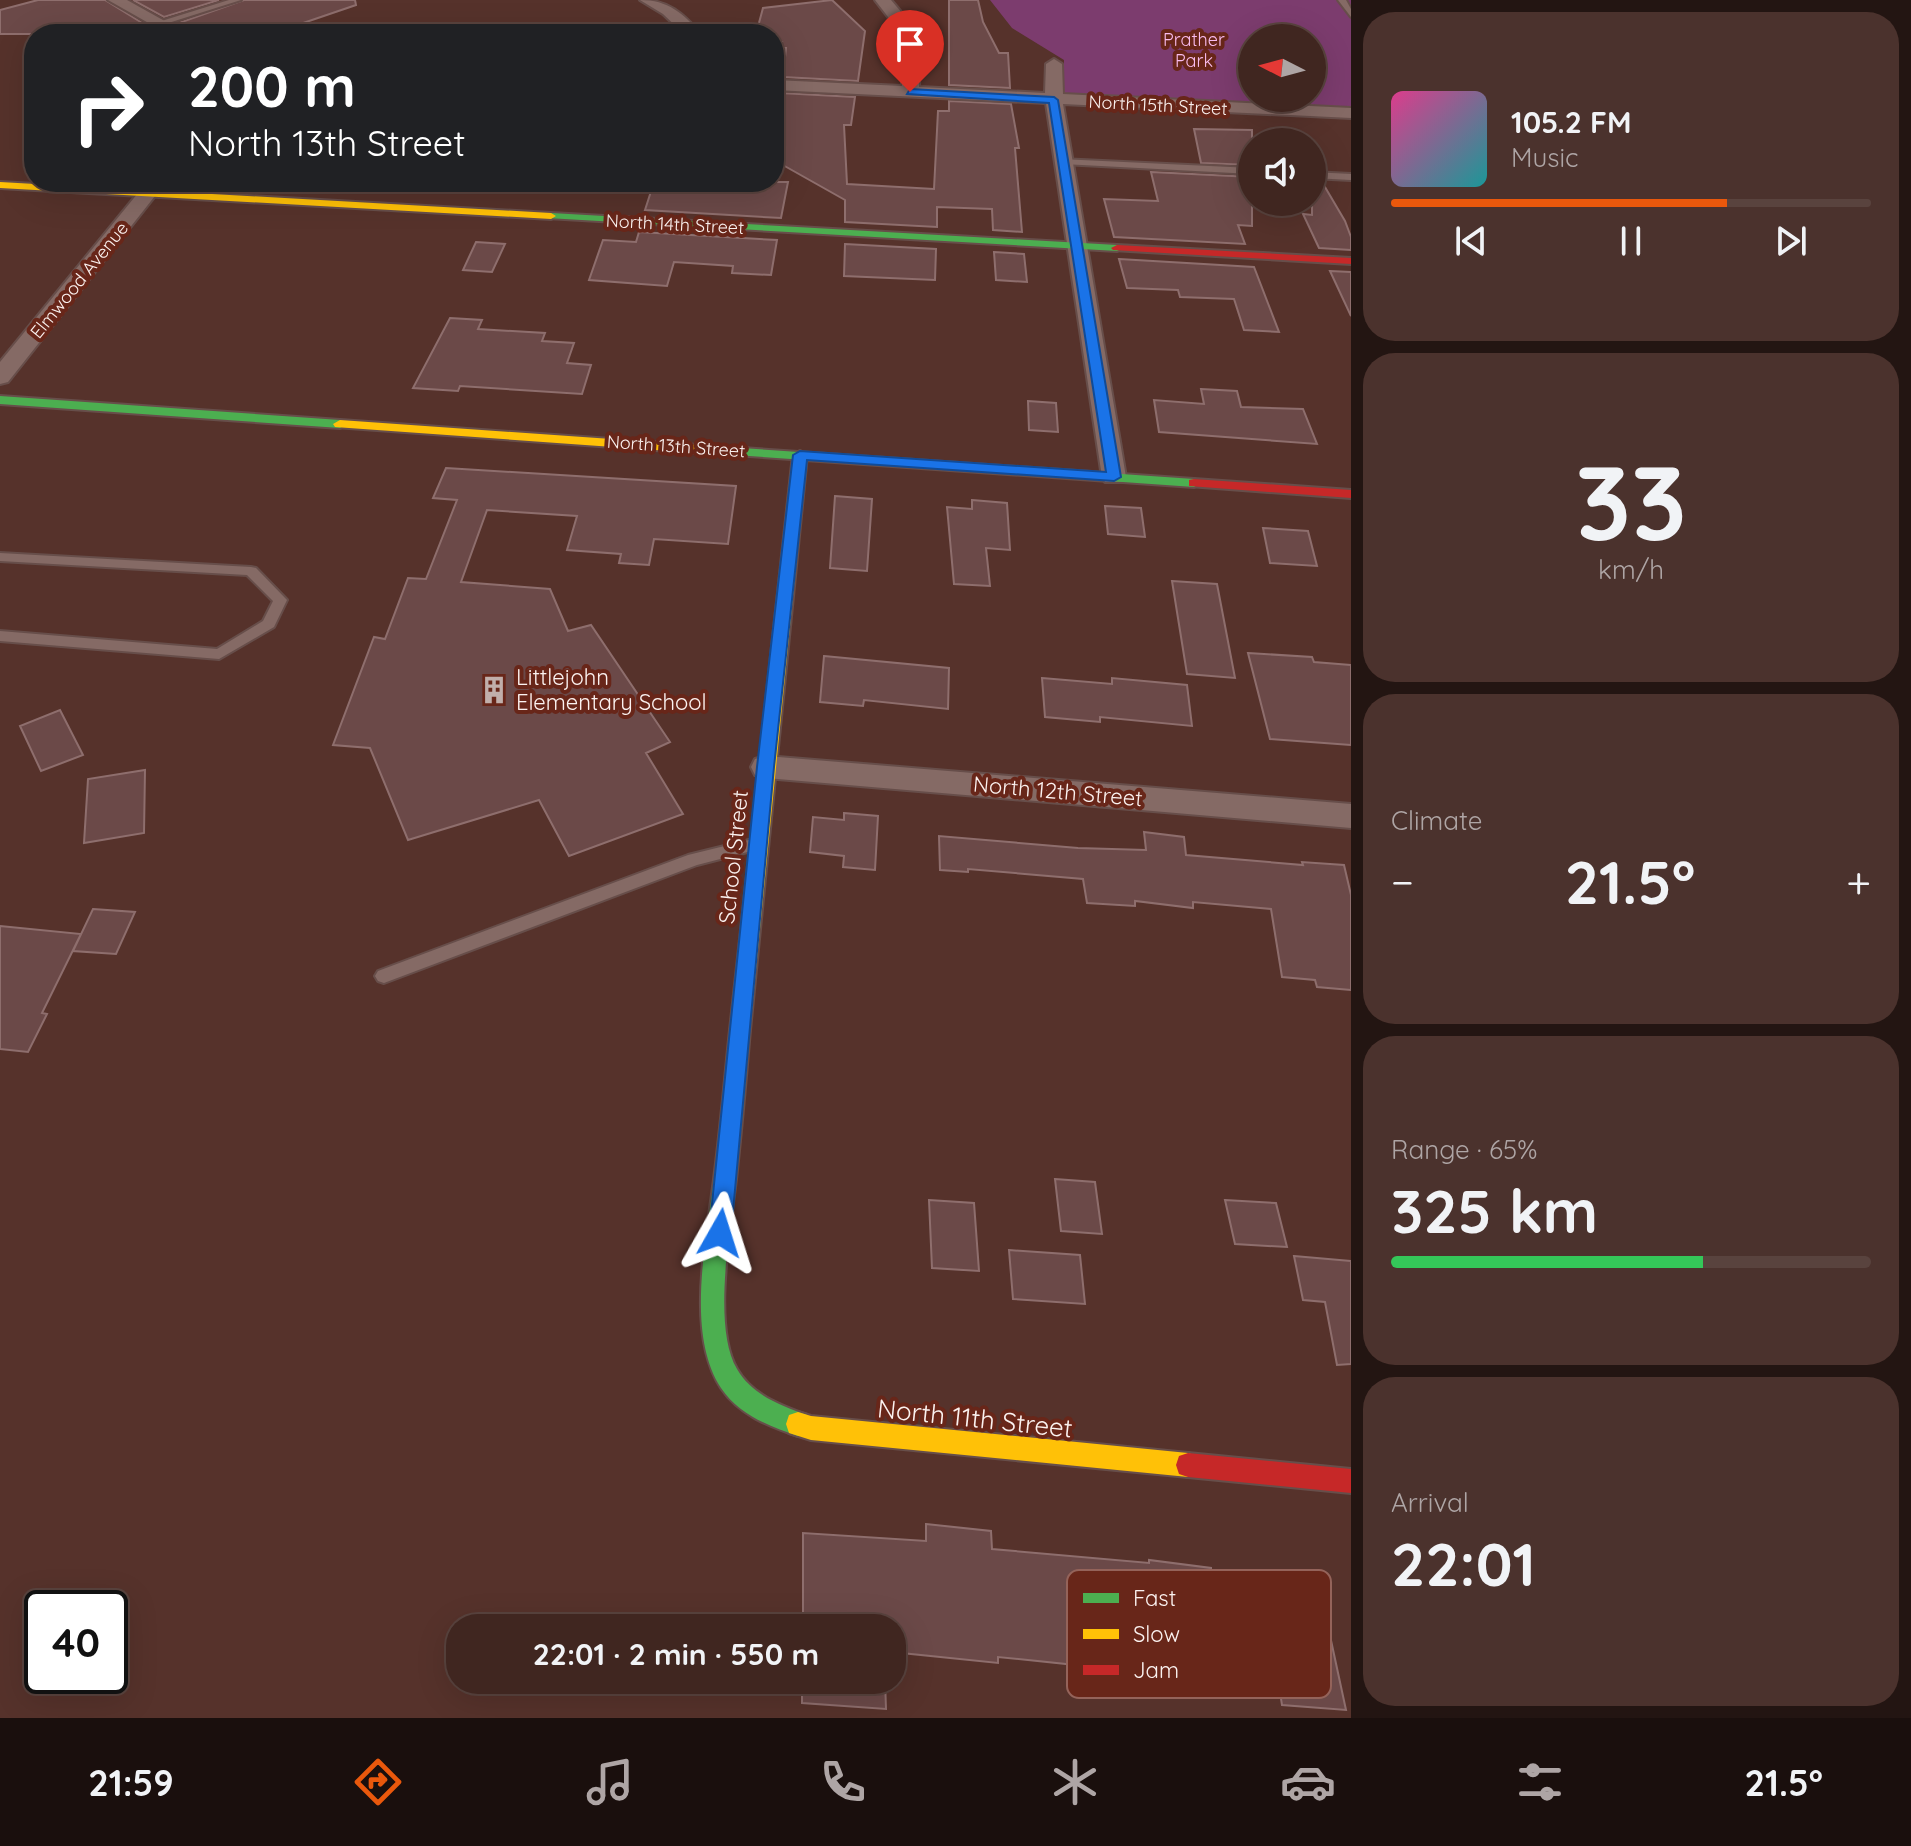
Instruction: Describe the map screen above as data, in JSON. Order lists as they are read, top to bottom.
{
  "streets": {
    "street": [
      "North 15th Street",
      "North 14th Street",
      "Elmwood Avenue",
      "North 13th Street",
      "North 12th Street",
      "School Street",
      "North 11th Street"
    ]
  },
  "crossings": [
    ["North 13th Street", "School Street"],
    ["North 12th Street", "School Street"],
    ["School Street", "North 11th Street"]
  ],
  "parks": ["Prather Park"],
  "places": {
    "building": ["Littlejohn Elementary School"]
  },
  "legend": ["Fast", "Slow", "Jam"],
  "north": "left",
  "page": {
    "turn": ["200 m", "North 13th Street"],
    "song": ["105.2 FM", "Music"],
    "tile": [
      ["33", "km/h"],
      "Climate",
      ["Range · 65%", "325 km"],
      ["Arrival", "22:01"]
    ],
    "heat": ["−", "21.5°", "+"],
    "limit": "40",
    "trip": "22:01 · 2 min · 550 m",
    "tabs": ["21:59", "21.5°"]
  }
}
